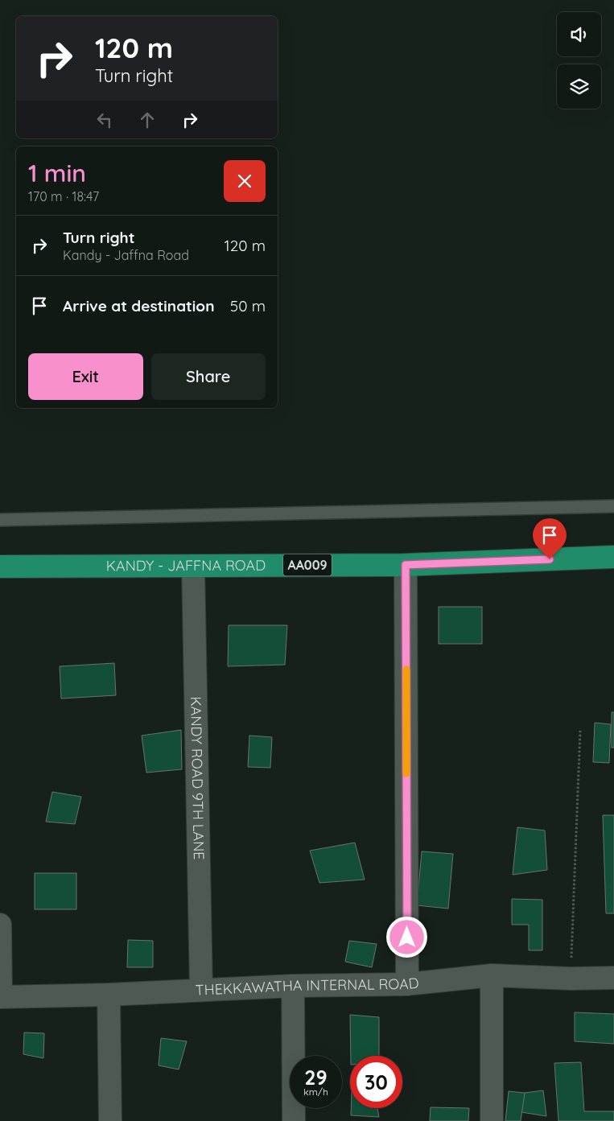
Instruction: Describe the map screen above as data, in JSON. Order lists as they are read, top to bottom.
{
  "streets": {
    "highway": ["AA009", "KANDY - JAFFNA ROAD"],
    "street": ["KANDY ROAD 9TH LANE", "THEKKAWATHA INTERNAL ROAD"]
  },
  "crossings": [
    ["KANDY - JAFFNA ROAD", "KANDY ROAD 9TH LANE"],
    ["KANDY ROAD 9TH LANE", "THEKKAWATHA INTERNAL ROAD"]
  ],
  "page": {
    "turn": ["120 m", "Turn right"],
    "heading": ["1 min", "170 m · 18:47"],
    "list": [
      {
        "name": "Turn right",
        "note": "Kandy - Jaffna Road",
        "value": "120 m"
      },
      {
        "name": "Arrive at destination",
        "value": "50 m"
      }
    ],
    "buttons": ["Exit", "Share"],
    "speed": "29 km/h",
    "limit": "30"
  }
}
